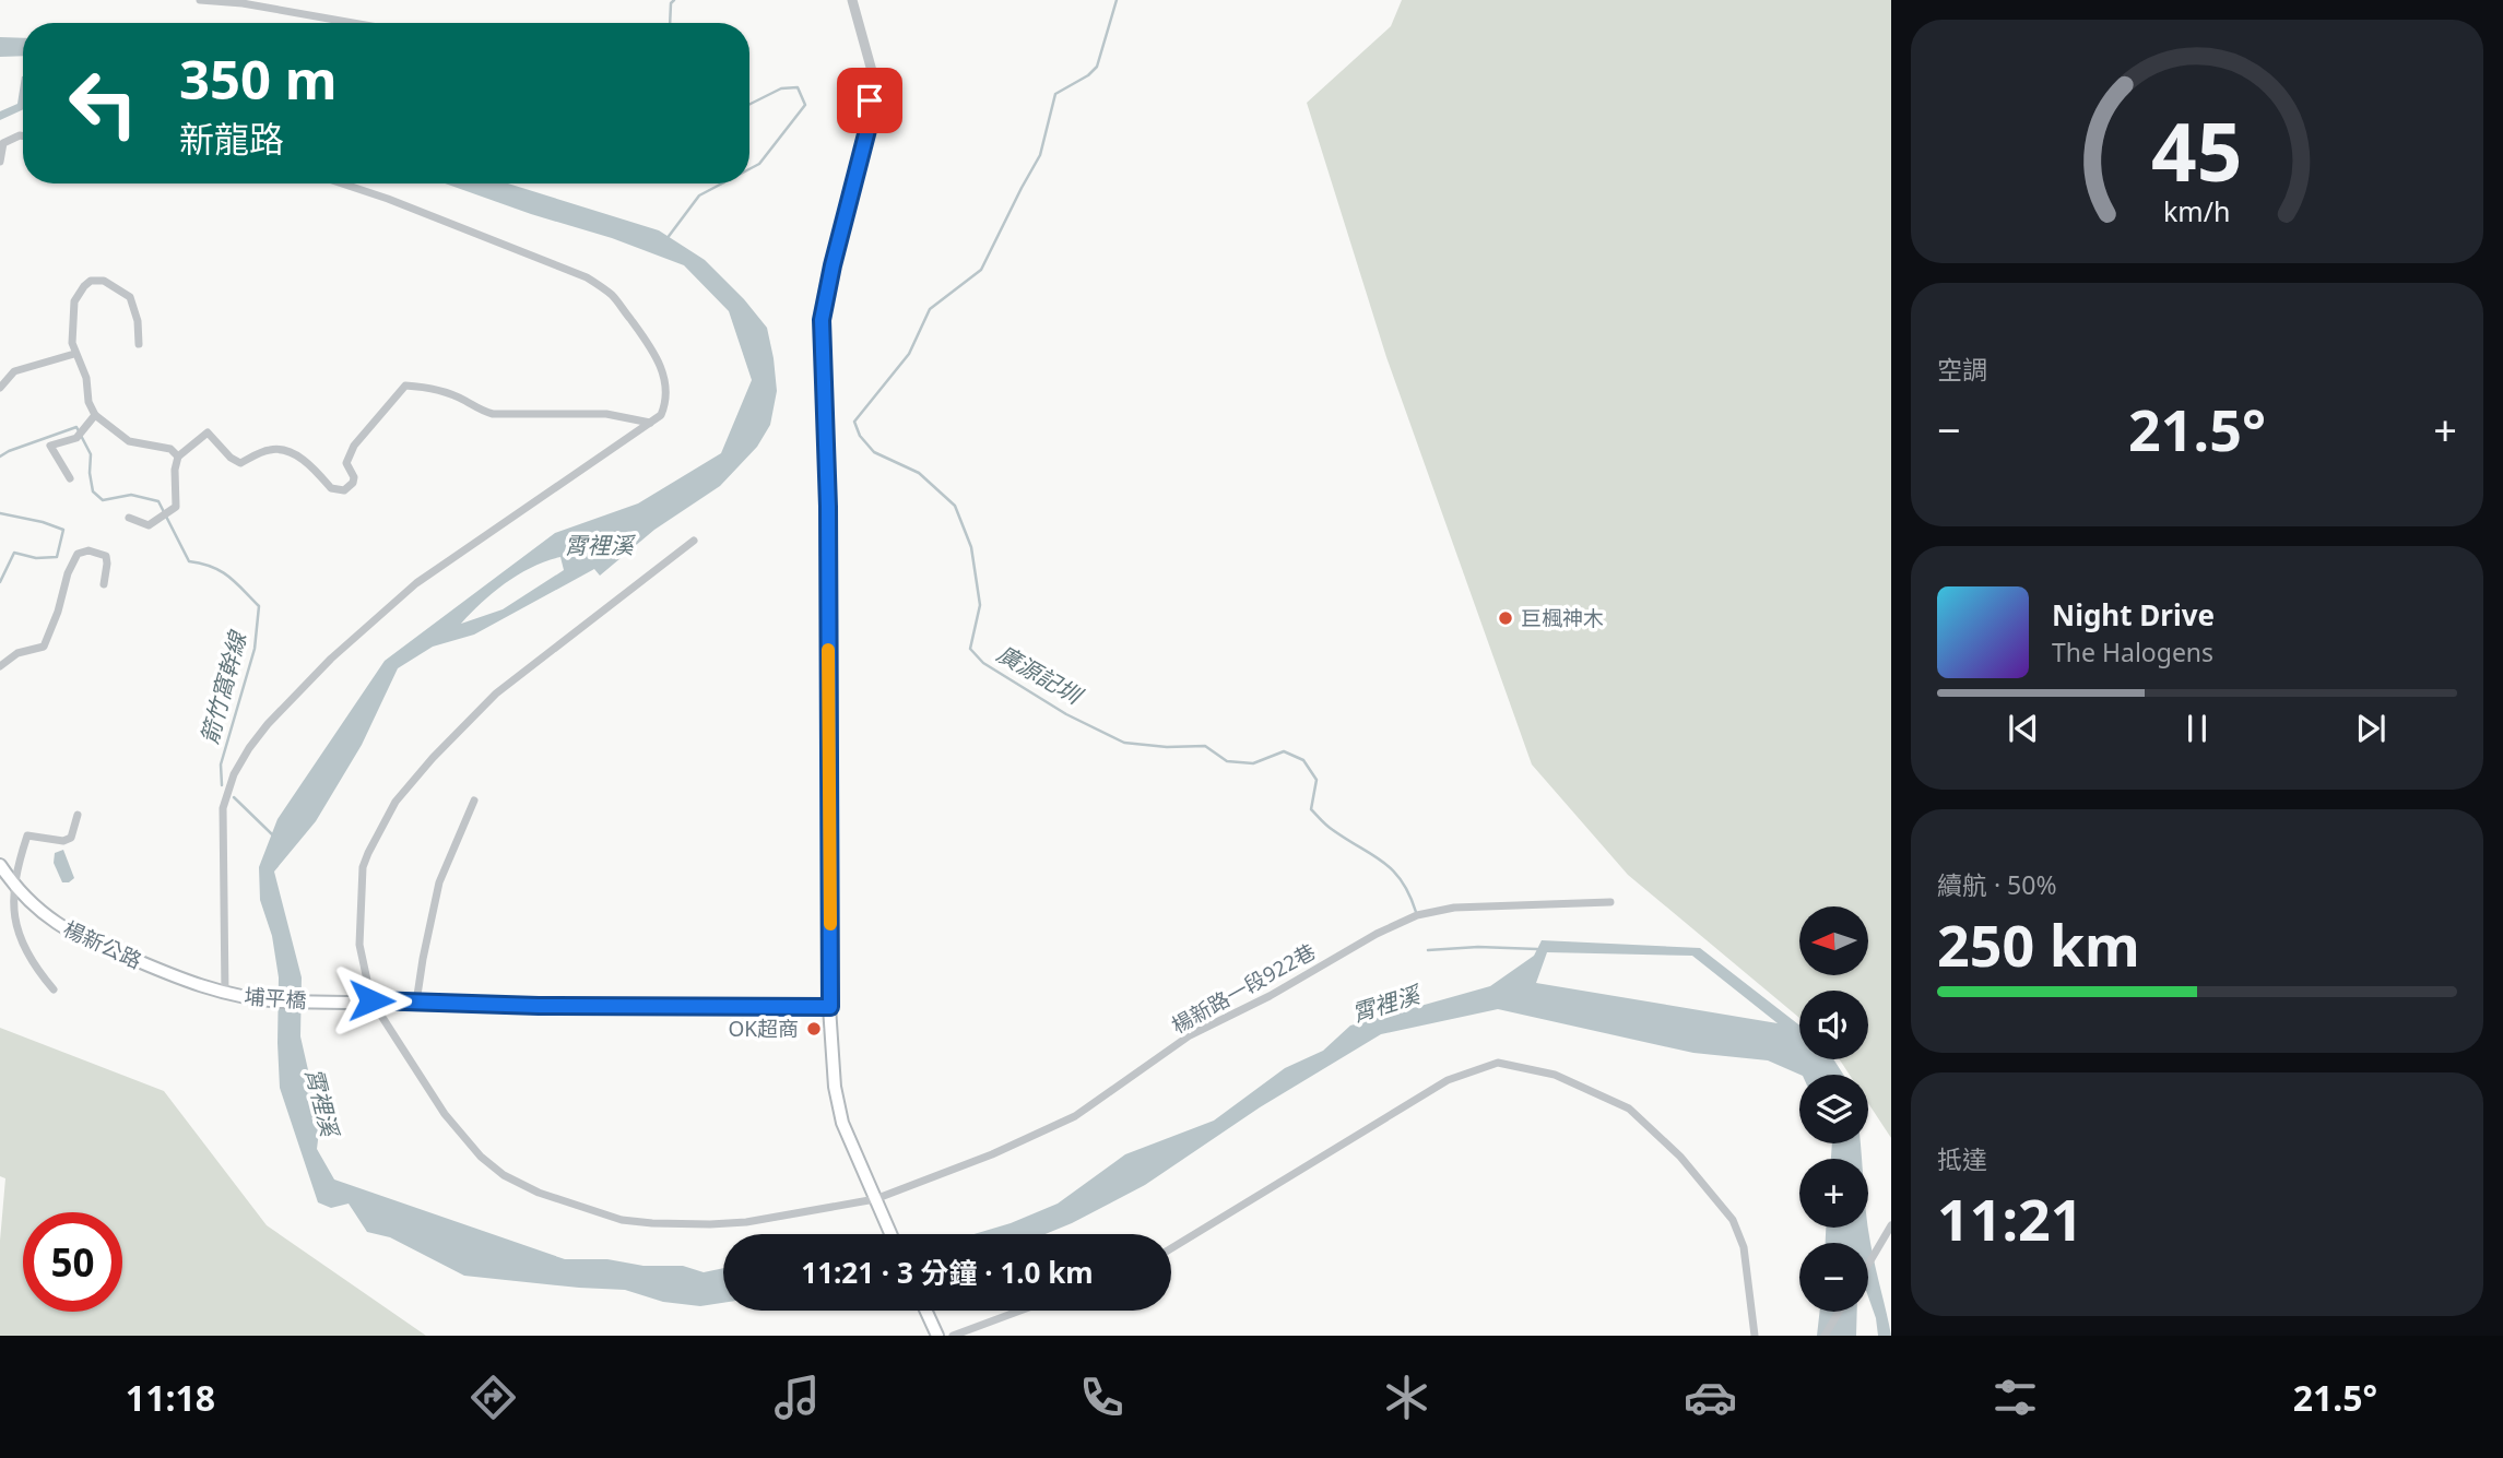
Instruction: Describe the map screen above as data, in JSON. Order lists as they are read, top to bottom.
{
  "streets": {
    "main road": ["楊新公路", "埔平橋"],
    "street": ["楊新路一段922巷"]
  },
  "crossings": [
    ["楊新公路", "埔平橋"],
    ["楊新路一段922巷", "埔平橋"]
  ],
  "water": ["霄裡溪", "廣源記圳", "箭竹窩幹線"],
  "places": ["巨楓神木", "OK超商"],
  "north": "left",
  "page": {
    "turn": ["350 m", "新龍路"],
    "tile": [
      "空調",
      ["續航 · 50%", "250 km"],
      ["抵達", "11:21"]
    ],
    "heat": ["−", "21.5°", "+"],
    "song": ["Night Drive", "The Halogens"],
    "map_buttons": ["+", "−"],
    "limit": "50",
    "trip": "11:21 · 3 分鐘 · 1.0 km",
    "tabs": ["11:18", "21.5°"],
    "gauge": ["45", "km/h"]
  }
}
